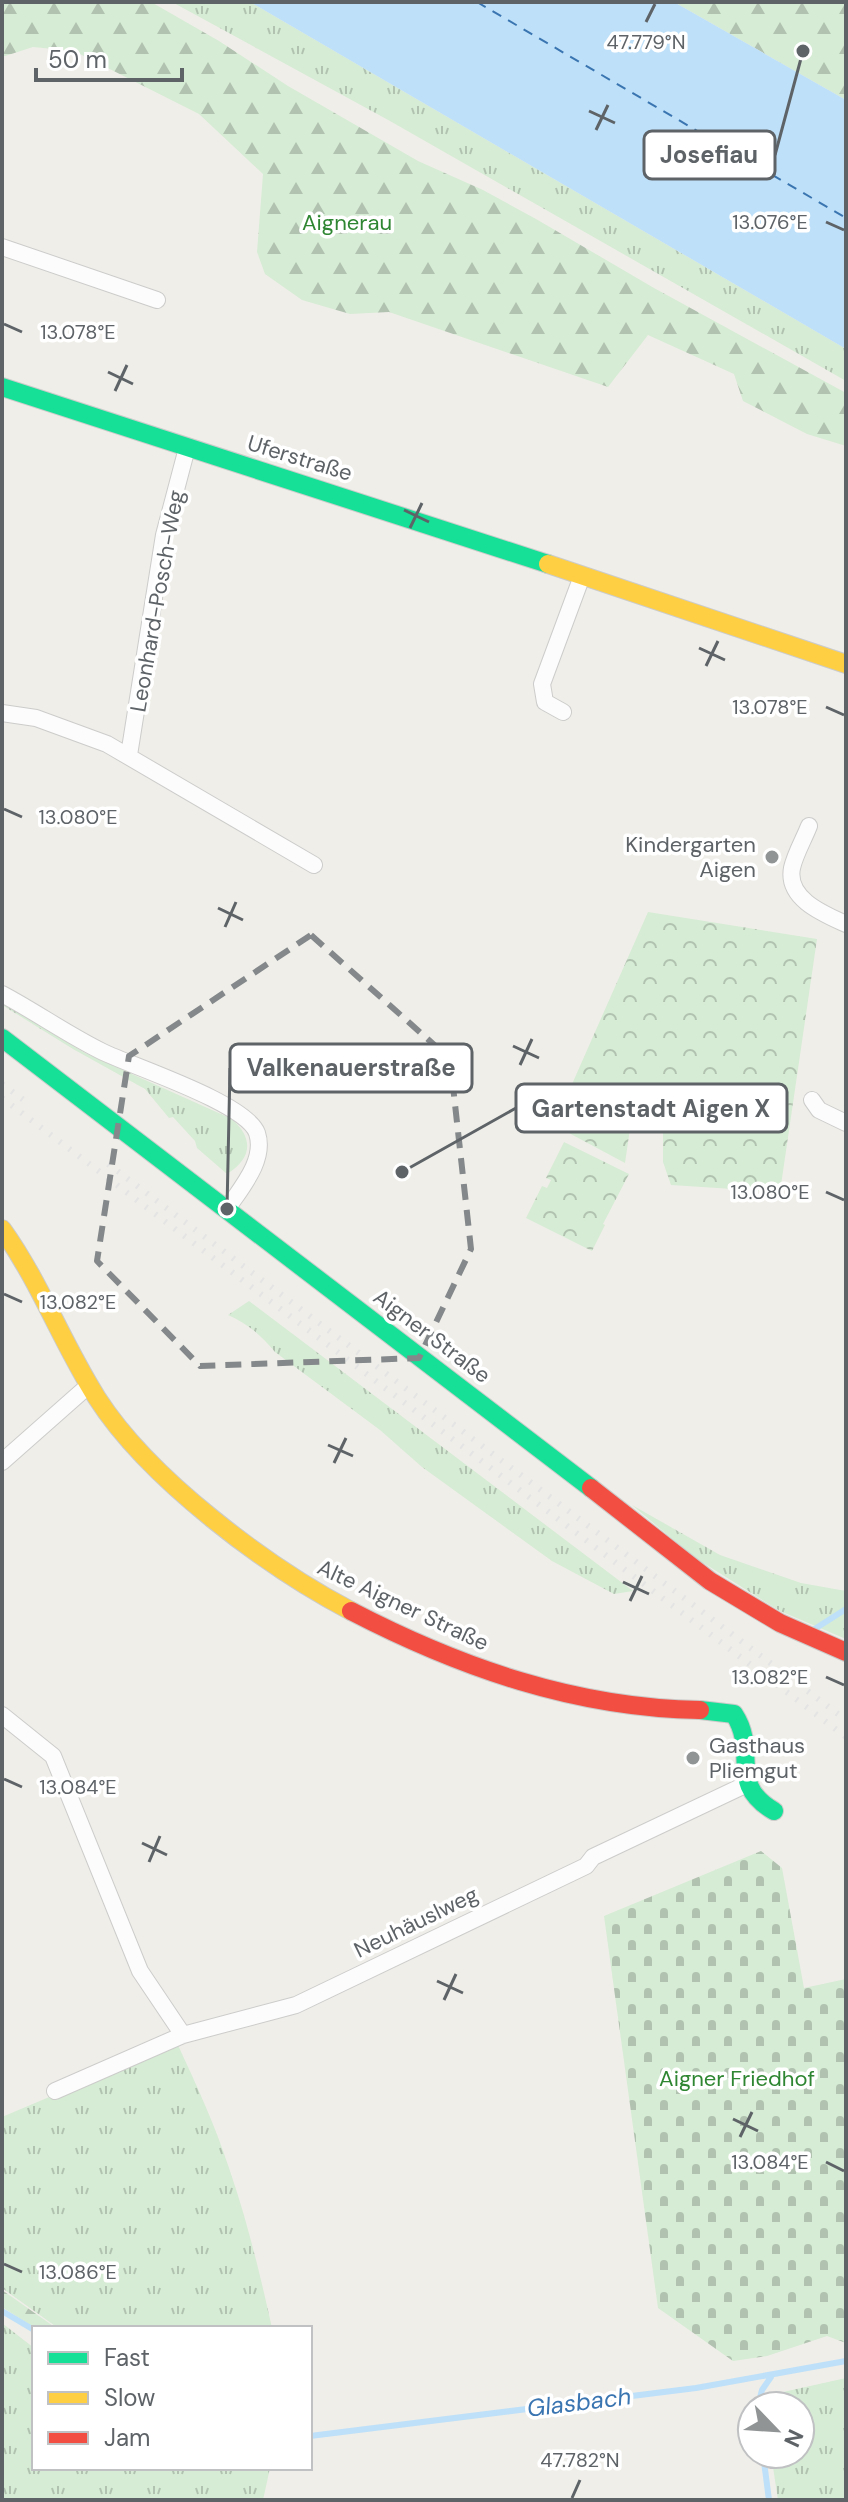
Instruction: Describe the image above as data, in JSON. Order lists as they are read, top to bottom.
{
  "streets": {
    "street": [
      "Uferstraße",
      "Leonhard-Posch-Weg",
      "Aigner Straße",
      "Alte Aigner Straße",
      "Neuhäuslweg"
    ]
  },
  "crossings": [
    ["Uferstraße", "Leonhard-Posch-Weg"],
    ["Alte Aigner Straße", "Neuhäuslweg"]
  ],
  "water": ["Glasbach"],
  "parks": ["Aignerau", "Aigner Friedhof"],
  "places": [
    "Josefiau",
    "Kindergarten Aigen",
    "Gartenstadt Aigen X",
    "Valkenauerstraße",
    "Gasthaus Pliemgut"
  ],
  "legend": ["Fast", "Slow", "Jam"],
  "scale_bar": "50 m",
  "north": "bottom right",
  "coordinates": [
    "47.779°N",
    "13.076°E",
    "13.078°E",
    "13.080°E",
    "13.082°E",
    "13.084°E",
    "13.086°E",
    "47.782°N"
  ]
}
